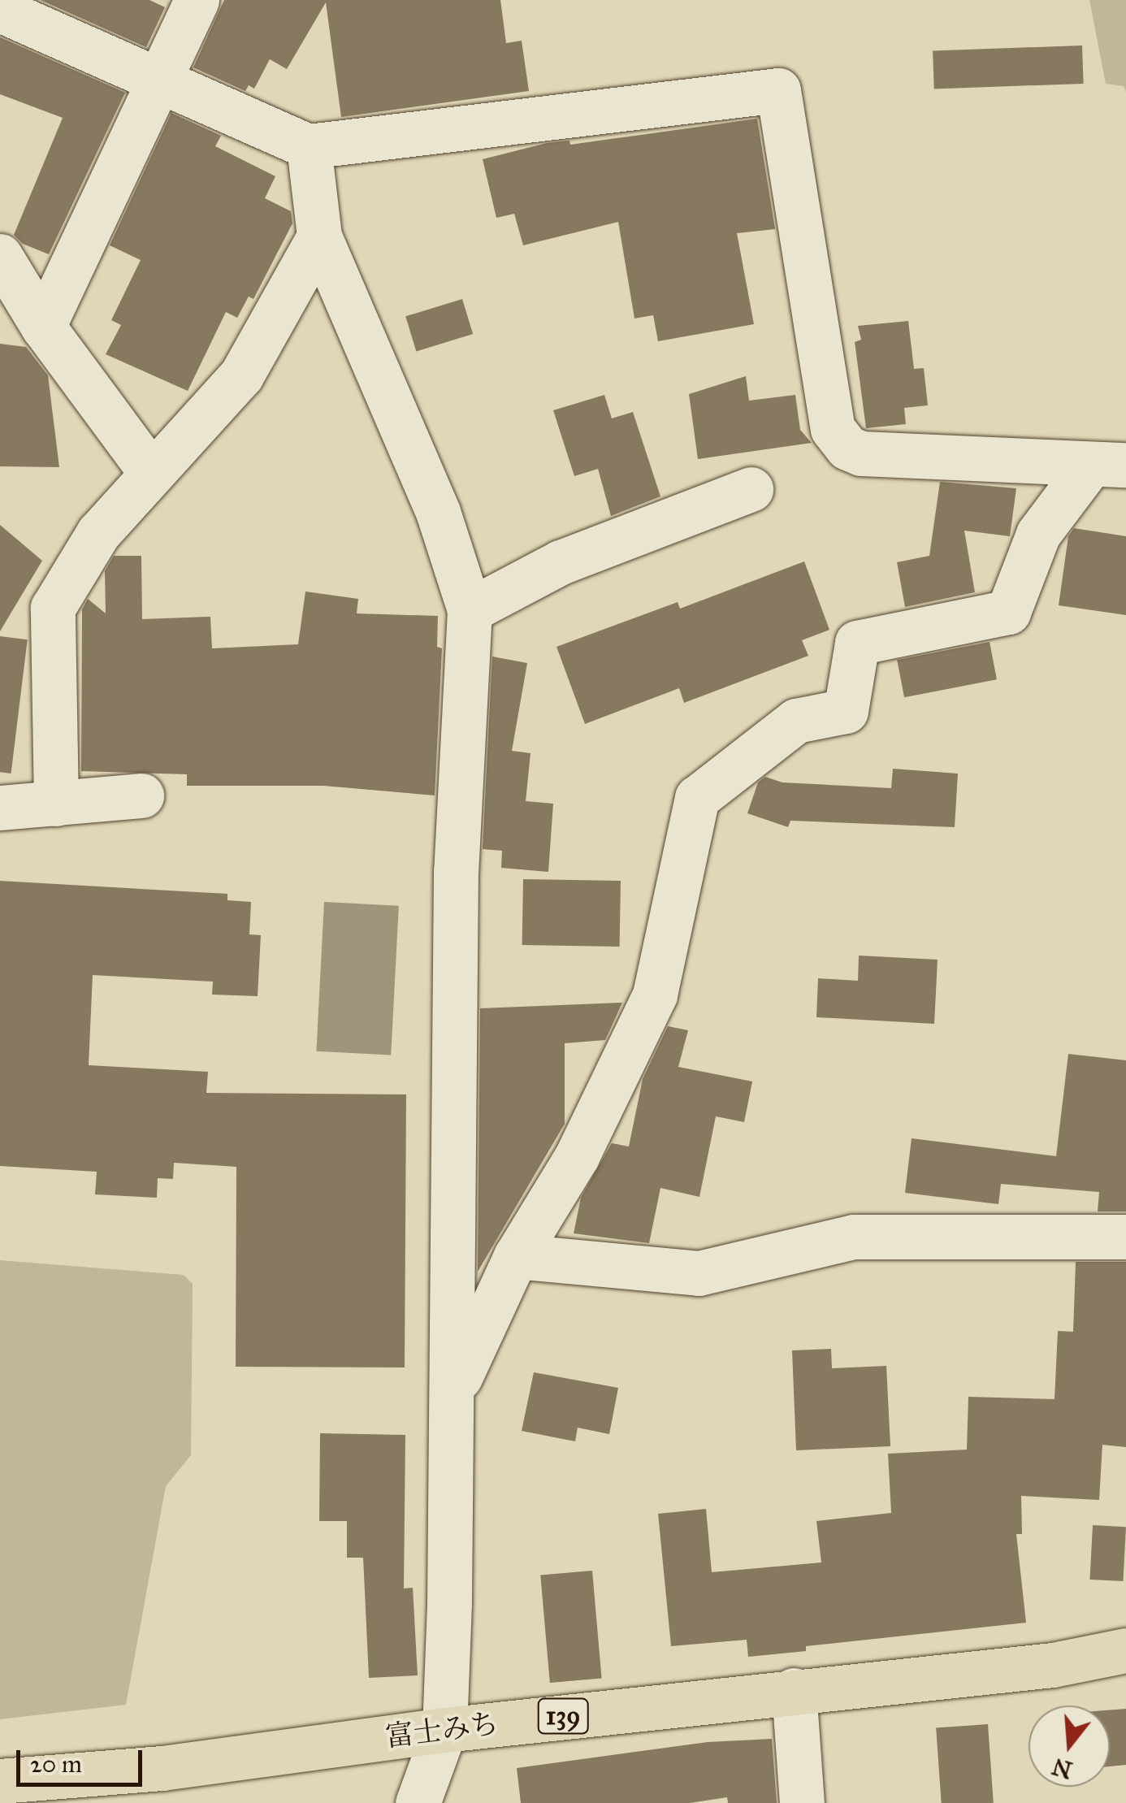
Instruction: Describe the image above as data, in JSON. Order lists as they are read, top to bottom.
{
  "streets": {
    "highway": ["139", "富士みち"]
  },
  "scale_bar": "20 m",
  "north": "bottom"
}
